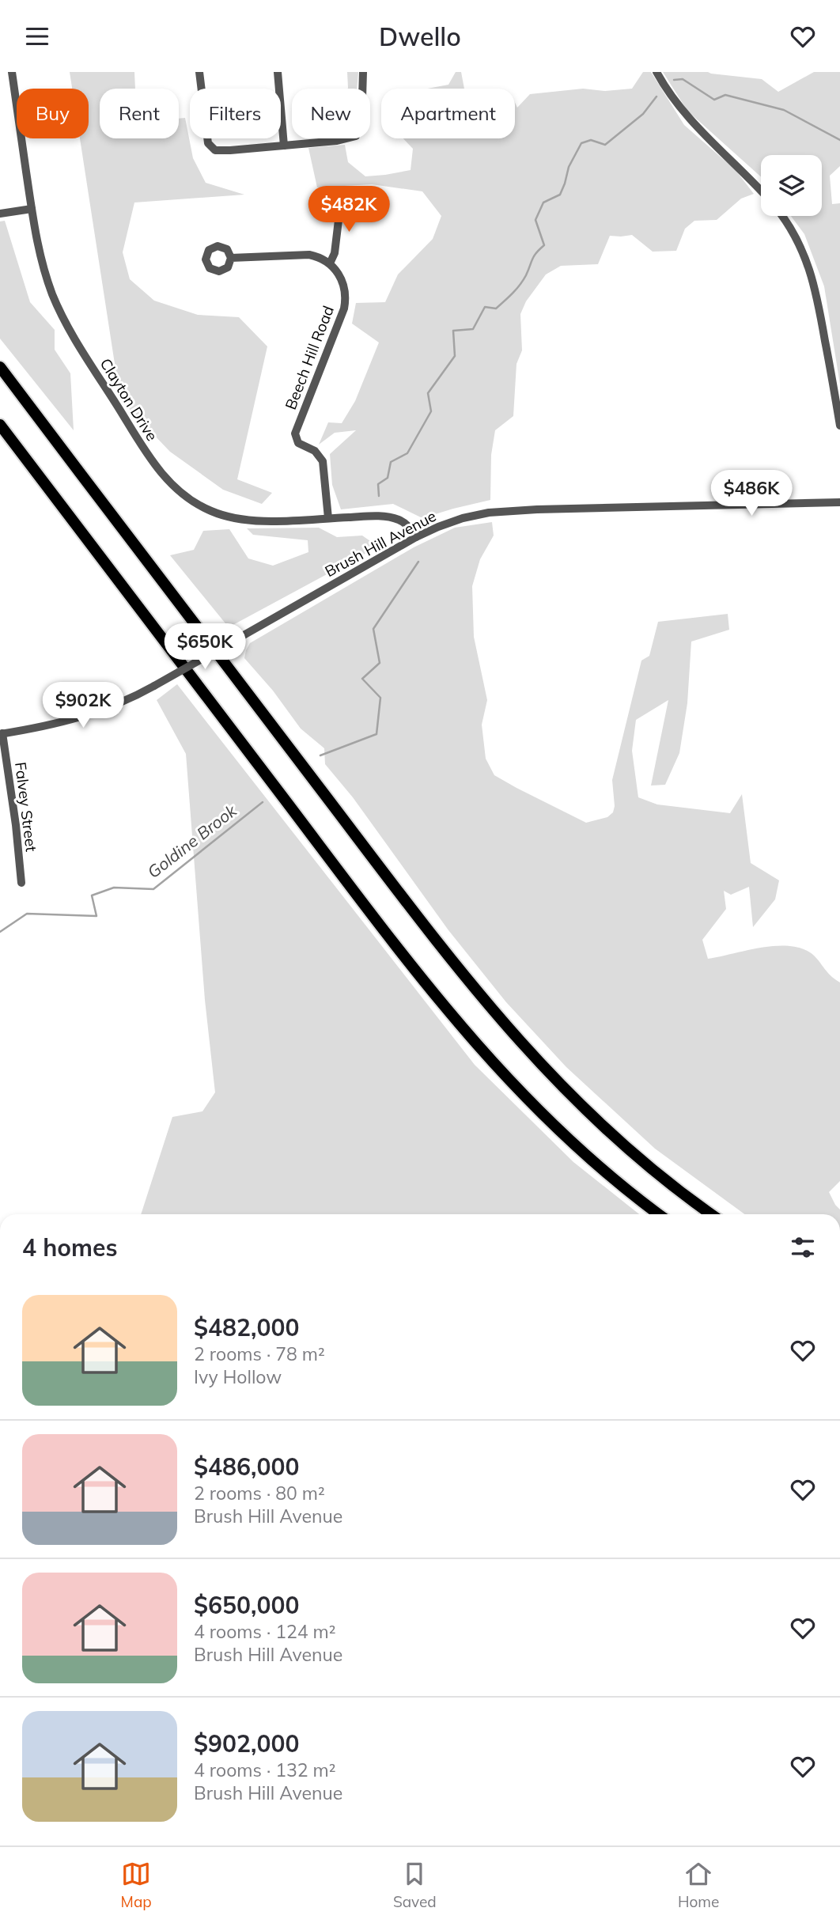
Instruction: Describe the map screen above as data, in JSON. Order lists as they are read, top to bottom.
{
  "streets": {
    "street": [
      "Beech Hill Road",
      "Clayton Drive",
      "Brush Hill Avenue",
      "Falvey Street"
    ]
  },
  "crossings": [
    ["Beech Hill Road", "Clayton Drive"],
    ["Clayton Drive", "Brush Hill Avenue"],
    ["Brush Hill Avenue", "Falvey Street"]
  ],
  "water": ["Goldine Brook"],
  "page": {
    "header": "Dwello",
    "chip": [
      "Buy",
      "Rent",
      "Filters",
      "New",
      "Apartment"
    ],
    "price": [
      "$482K",
      "$486K",
      "$650K",
      "$902K"
    ],
    "heading": "4 homes",
    "list": [
      {
        "name": "$482,000",
        "note": "2 rooms · 78 m² · Ivy Hollow"
      },
      {
        "name": "$486,000",
        "note": "2 rooms · 80 m² · Brush Hill Avenue"
      },
      {
        "name": "$650,000",
        "note": "4 rooms · 124 m² · Brush Hill Avenue"
      },
      {
        "name": "$902,000",
        "note": "4 rooms · 132 m² · Brush Hill Avenue"
      }
    ],
    "tabs": ["Map", "Saved", "Home"]
  }
}
